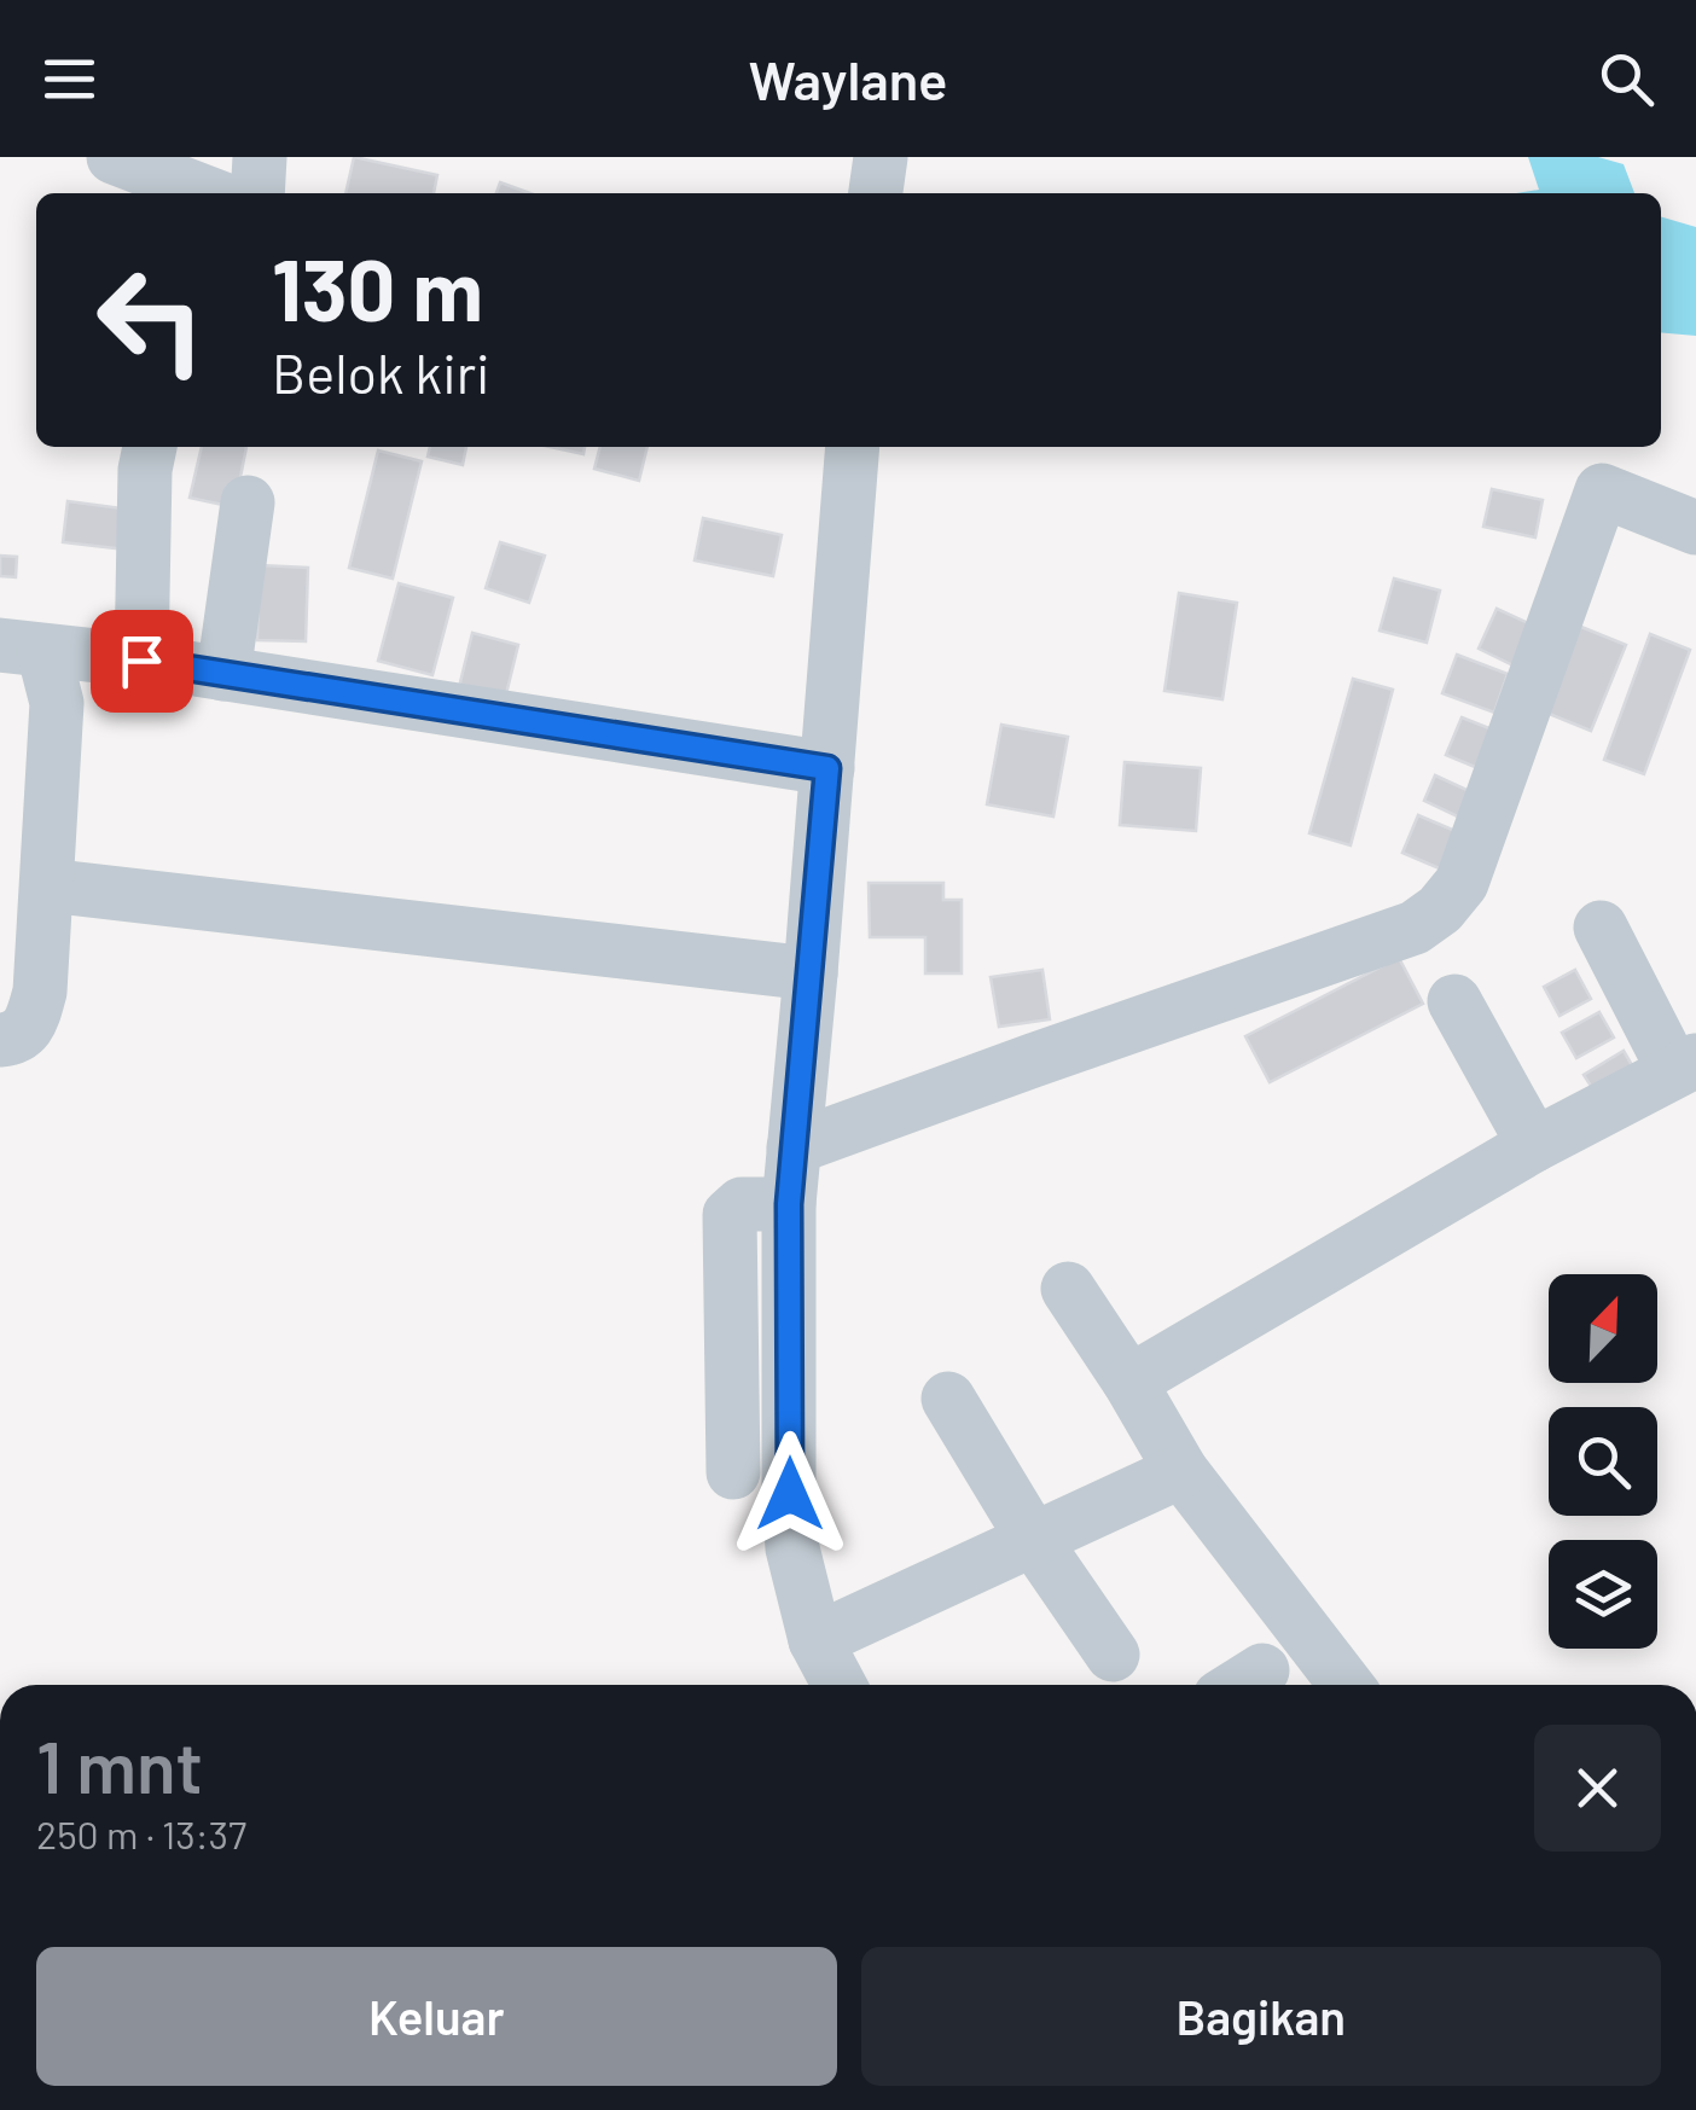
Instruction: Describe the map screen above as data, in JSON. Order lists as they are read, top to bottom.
{
  "north": "top right",
  "page": {
    "header": "Waylane",
    "turn": ["130 m", "Belok kiri"],
    "heading": ["1 mnt", "250 m · 13:37"],
    "buttons": ["Keluar", "Bagikan"]
  }
}
